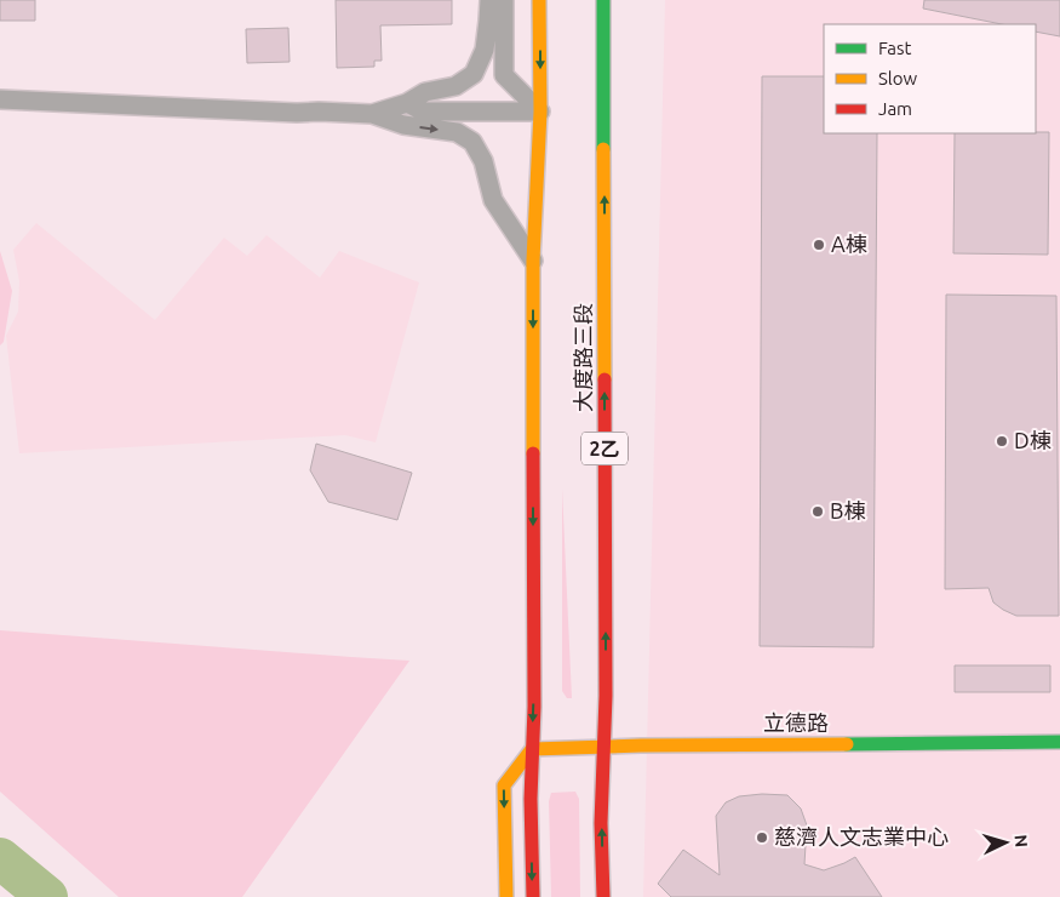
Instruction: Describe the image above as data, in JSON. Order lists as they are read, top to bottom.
{
  "streets": {
    "main road": ["大度路三段", "2乙", "立德路"]
  },
  "crossings": [
    ["大度路三段", "立德路"]
  ],
  "places": [
    "A棟",
    "D棟",
    "B棟",
    "慈濟人文志業中心"
  ],
  "legend": ["Fast", "Slow", "Jam"],
  "north": "right"
}
